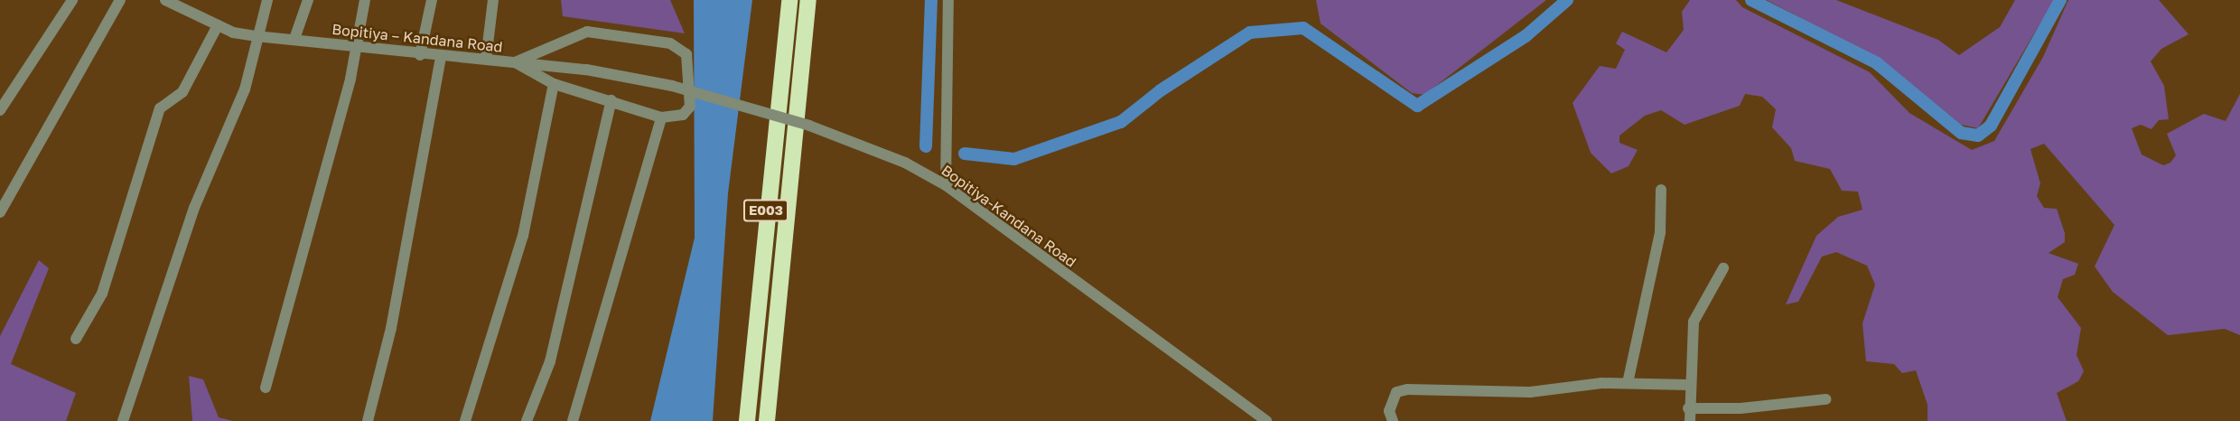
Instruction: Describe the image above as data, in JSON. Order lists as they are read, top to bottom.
{
  "streets": {
    "highway": ["E003"],
    "street": ["Bopitiya – Kandana Road", "Bopitiya-Kandana Road"]
  },
  "crossings": [
    ["Bopitiya – Kandana Road", "Bopitiya-Kandana Road"]
  ]
}
